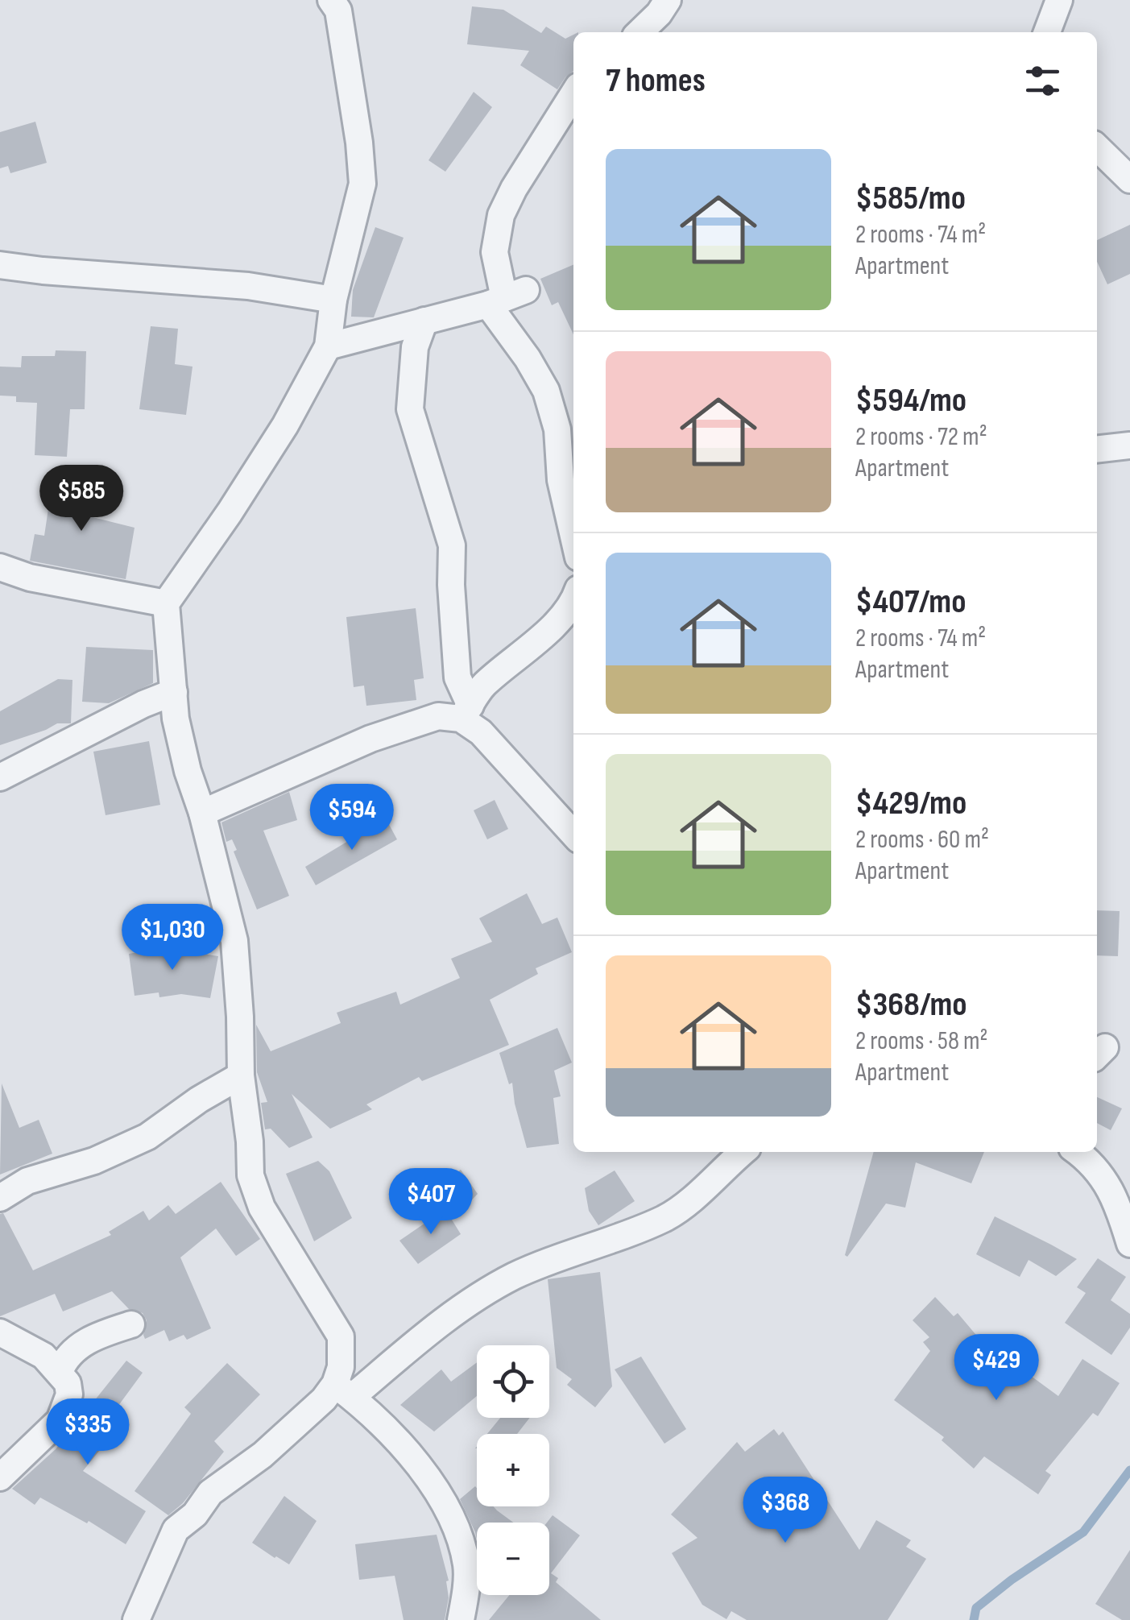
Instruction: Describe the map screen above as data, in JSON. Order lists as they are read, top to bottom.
{
  "page": {
    "heading": "7 homes",
    "list": [
      {
        "name": "$585/mo",
        "note": "2 rooms · 74 m² · Apartment"
      },
      {
        "name": "$594/mo",
        "note": "2 rooms · 72 m² · Apartment"
      },
      {
        "name": "$407/mo",
        "note": "2 rooms · 74 m² · Apartment"
      },
      {
        "name": "$429/mo",
        "note": "2 rooms · 60 m² · Apartment"
      },
      {
        "name": "$368/mo",
        "note": "2 rooms · 58 m² · Apartment"
      }
    ],
    "price": [
      "$585",
      "$594",
      "$1,030",
      "$407",
      "$429",
      "$335",
      "$368"
    ],
    "map_buttons": ["+", "−"]
  }
}
